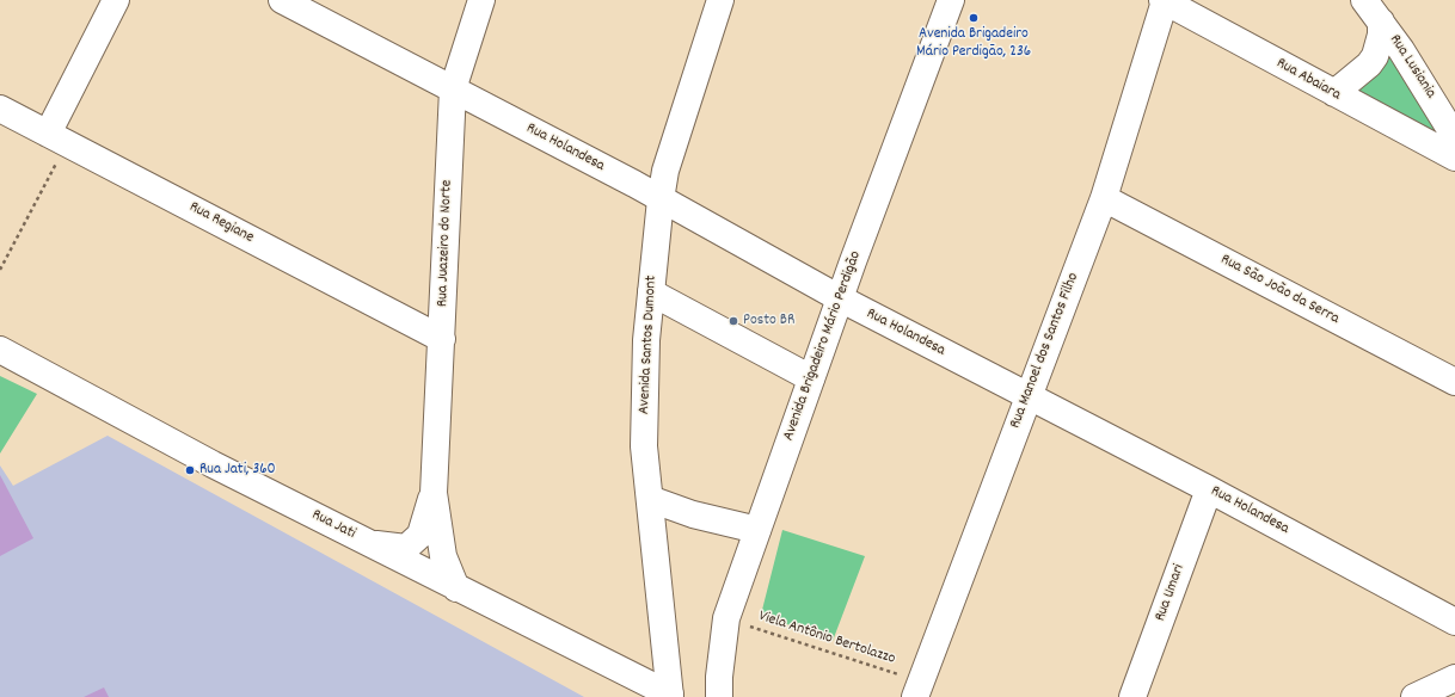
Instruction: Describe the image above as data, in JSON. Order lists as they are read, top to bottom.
{
  "streets": {
    "street": [
      "Rua Lusiania",
      "Rua Abaiara",
      "Rua Holandesa",
      "Rua Regiane",
      "Rua Juazeiro do Norte",
      "Rua São João da Serra",
      "Avenida Santos Dumont",
      "Avenida Brigadeiro Mário Perdigão",
      "Rua Manoel dos Santos Filho",
      "Rua Jati",
      "Rua Umari"
    ],
    "path": ["Viela Antônio Bertolazzo"]
  },
  "crossings": [
    ["Rua Abaiara", "Rua Manoel dos Santos Filho"],
    ["Rua Holandesa", "Rua Juazeiro do Norte"],
    ["Rua Holandesa", "Avenida Santos Dumont"],
    ["Rua Holandesa", "Avenida Brigadeiro Mário Perdigão"],
    ["Rua Holandesa", "Rua Manoel dos Santos Filho"],
    ["Rua Holandesa", "Rua Umari"],
    ["Rua Regiane", "Rua Juazeiro do Norte"],
    ["Rua Juazeiro do Norte", "Rua Jati"],
    ["Rua São João da Serra", "Rua Manoel dos Santos Filho"],
    ["Avenida Santos Dumont", "Rua Jati"],
    ["Avenida Brigadeiro Mário Perdigão", "Viela Antônio Bertolazzo"],
    ["Rua Manoel dos Santos Filho", "Viela Antônio Bertolazzo"]
  ],
  "places": ["Avenida Brigadeiro Mário Perdigão, 236", "Posto BR", "Rua Jati, 360"]
}
